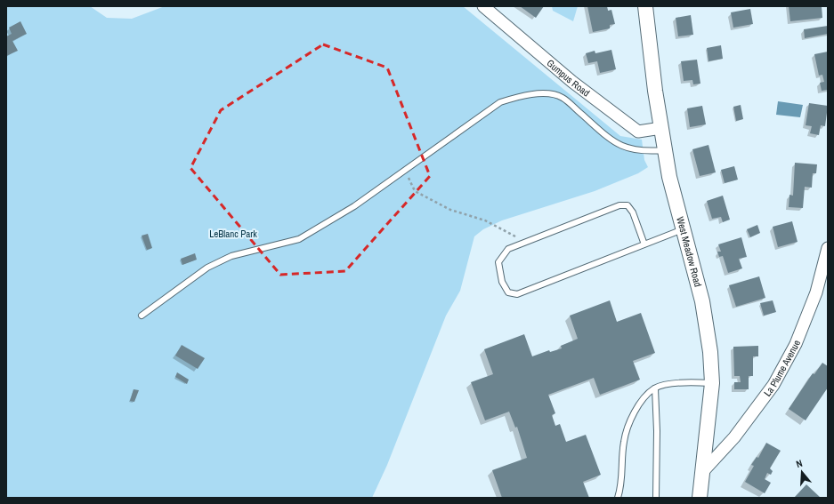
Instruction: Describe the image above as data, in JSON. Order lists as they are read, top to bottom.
{
  "streets": {
    "street": ["Gumpus Road", "West Meadow Road", "La Plume Avenue"]
  },
  "crossings": [
    ["Gumpus Road", "West Meadow Road"],
    ["West Meadow Road", "La Plume Avenue"]
  ],
  "parks": ["LeBlanc Park"],
  "north": "top"
}
